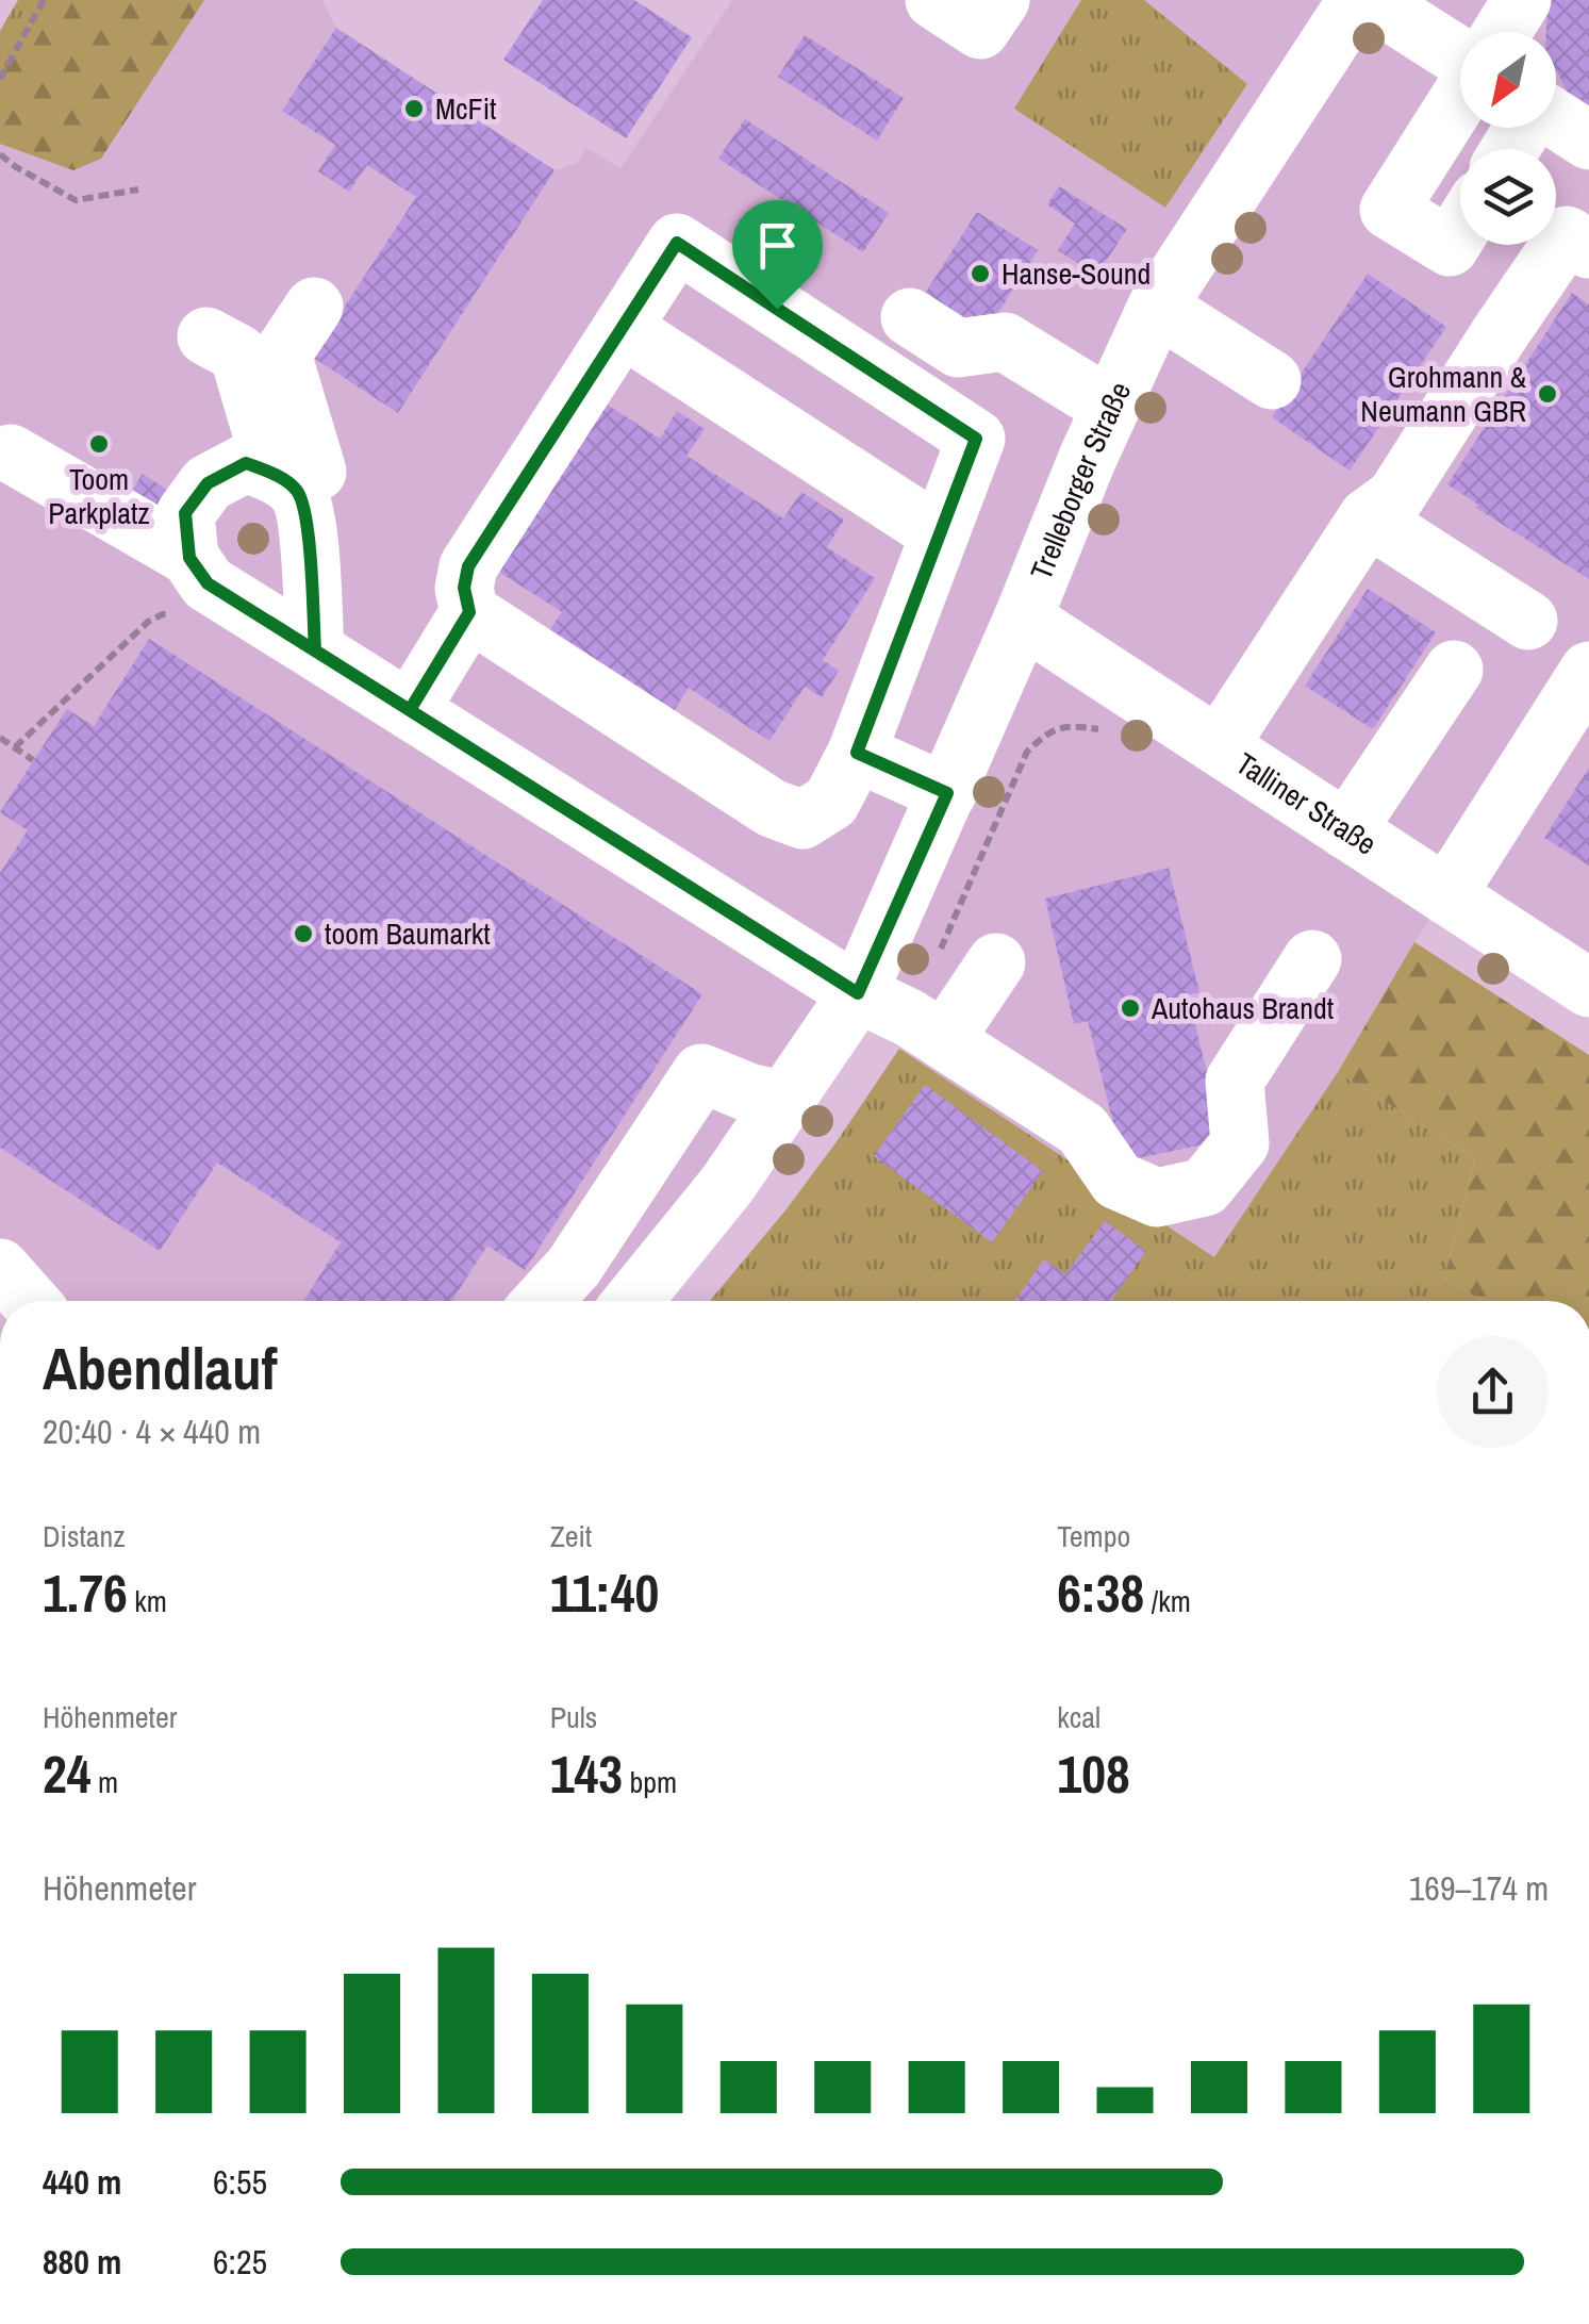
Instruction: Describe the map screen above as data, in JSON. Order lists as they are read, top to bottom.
{
  "streets": {
    "street": ["Trelleborger Straße", "Talliner Straße"]
  },
  "crossings": [
    ["Trelleborger Straße", "Talliner Straße"]
  ],
  "places": [
    "McFit",
    "Hanse-Sound",
    "Grohmann & Neumann GBR",
    "Toom Parkplatz",
    "toom Baumarkt",
    "Autohaus Brandt"
  ],
  "north": "bottom left",
  "page": {
    "heading": ["Abendlauf", "20:40 · 4 × 440 m"],
    "stats": [
      ["Distanz", "1.76 km"],
      ["Zeit", "11:40"],
      ["Tempo", "6:38 /km"],
      ["Höhenmeter", "24 m"],
      ["Puls", "143 bpm"],
      ["kcal", "108"]
    ],
    "chart": ["Höhenmeter", "169–174 m"],
    "list": [
      {
        "name": "440 m",
        "note": "6:55"
      },
      {
        "name": "880 m",
        "note": "6:25"
      }
    ]
  }
}
